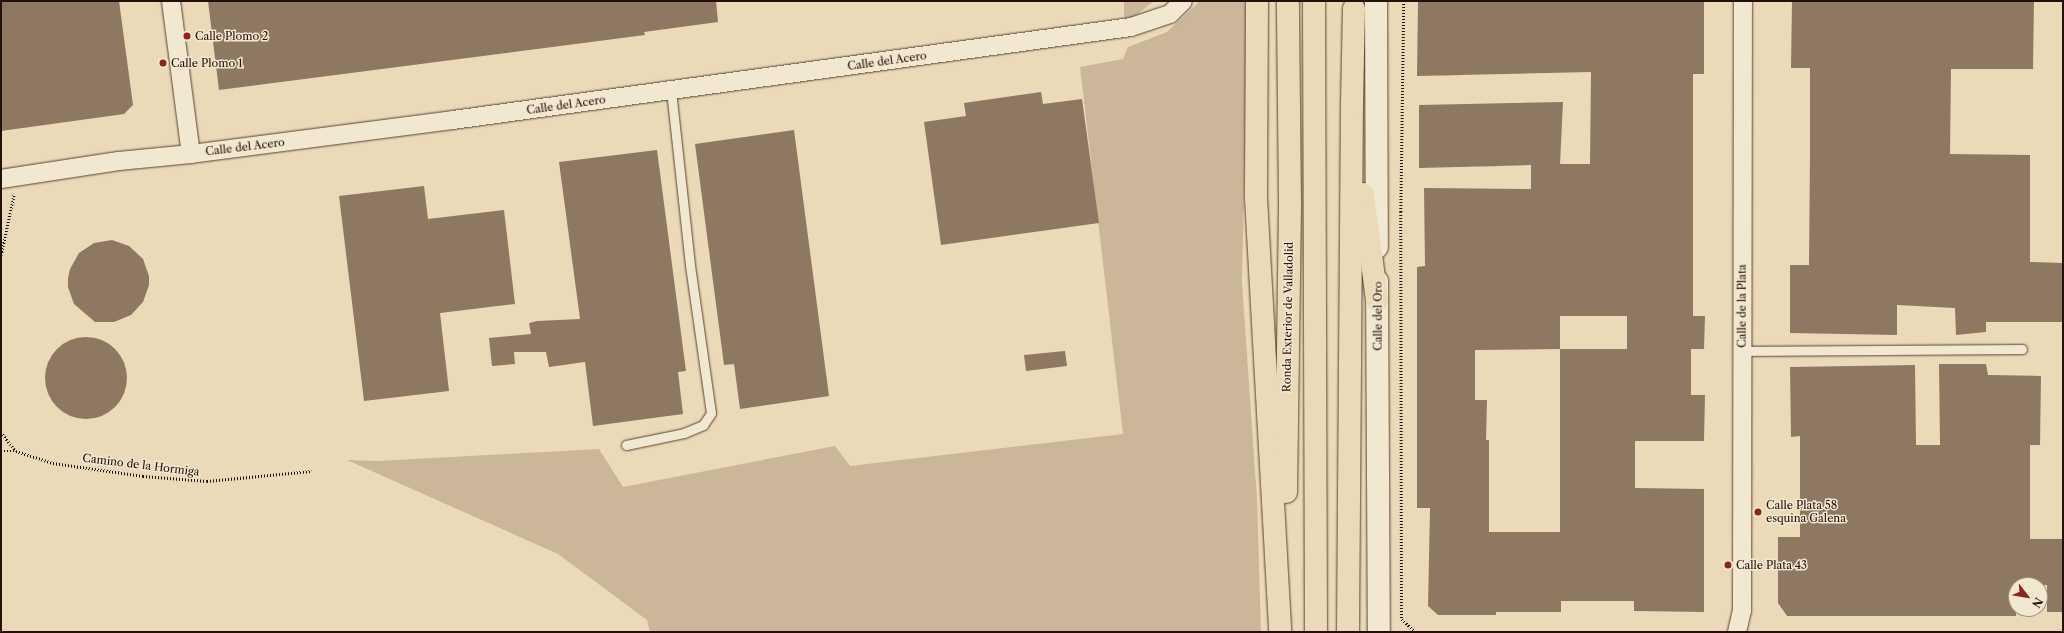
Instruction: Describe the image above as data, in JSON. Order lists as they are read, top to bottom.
{
  "streets": {
    "highway": ["Ronda Exterior de Valladolid"],
    "street": ["Calle del Acero", "Calle de la Plata", "Calle del Oro"],
    "path": ["Camino de la Hormiga"]
  },
  "places": [
    "Calle Plomo 2",
    "Calle Plomo 1",
    "Calle Plata 58 esquina Galena",
    "Calle Plata 43"
  ],
  "north": "bottom right"
}
